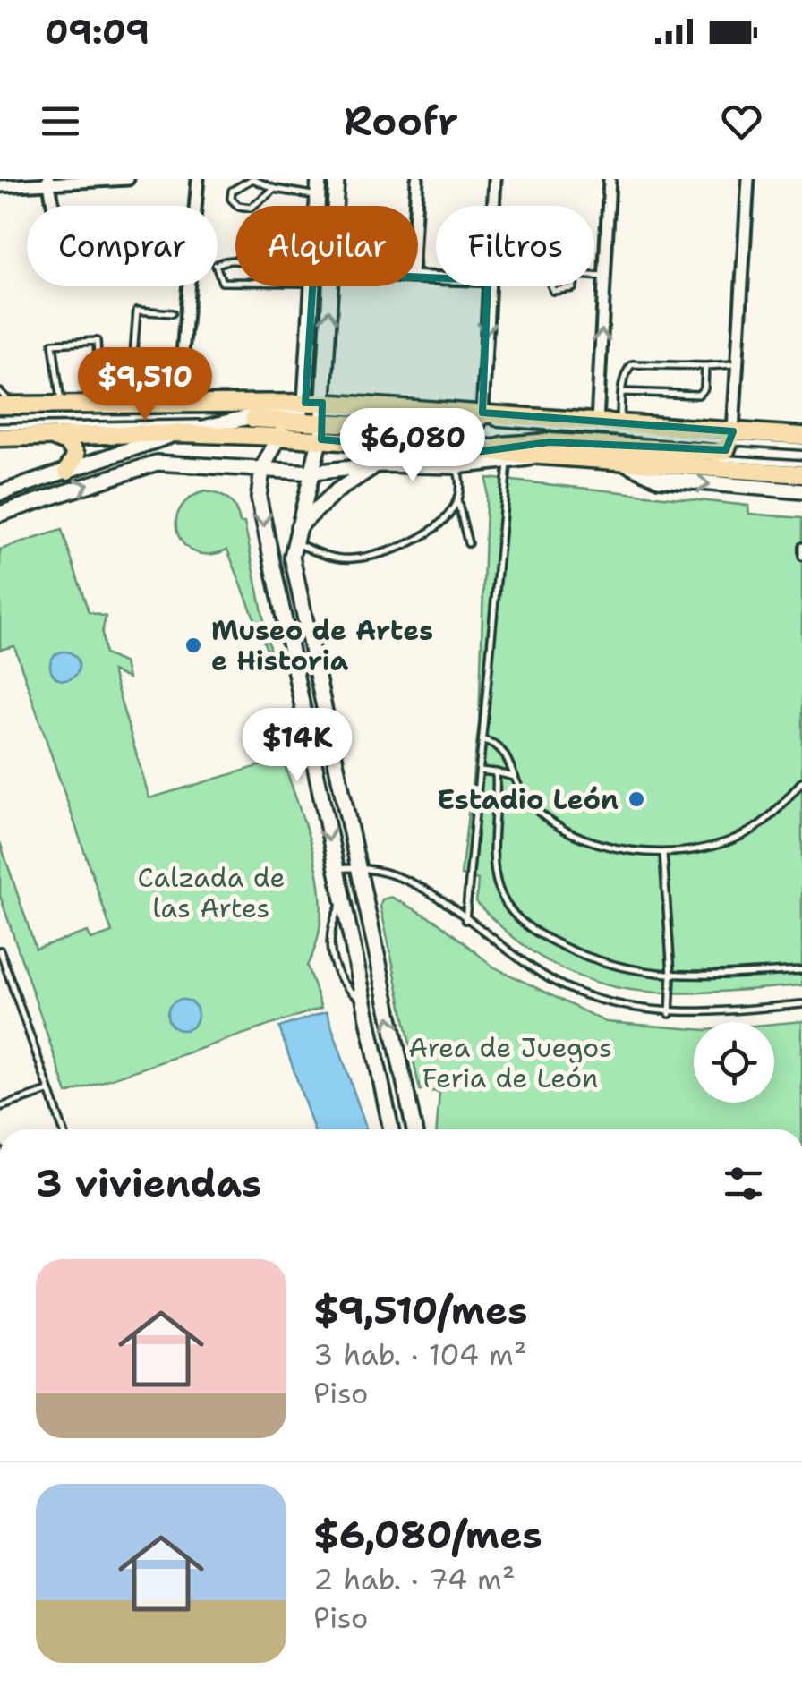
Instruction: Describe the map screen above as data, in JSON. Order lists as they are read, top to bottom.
{
  "parks": ["Calzada de las Artes", "Area de Juegos Feria de León"],
  "places": ["Museo de Artes e Historia", "Estadio León"],
  "page": {
    "status": "09:09",
    "header": "Roofr",
    "chip": ["Comprar", "Alquilar", "Filtros"],
    "price": ["$9,510", "$6,080", "$14K"],
    "heading": "3 viviendas",
    "list": [
      {
        "name": "$9,510/mes",
        "note": "3 hab. · 104 m² · Piso"
      },
      {
        "name": "$6,080/mes",
        "note": "2 hab. · 74 m² · Piso"
      }
    ]
  }
}
